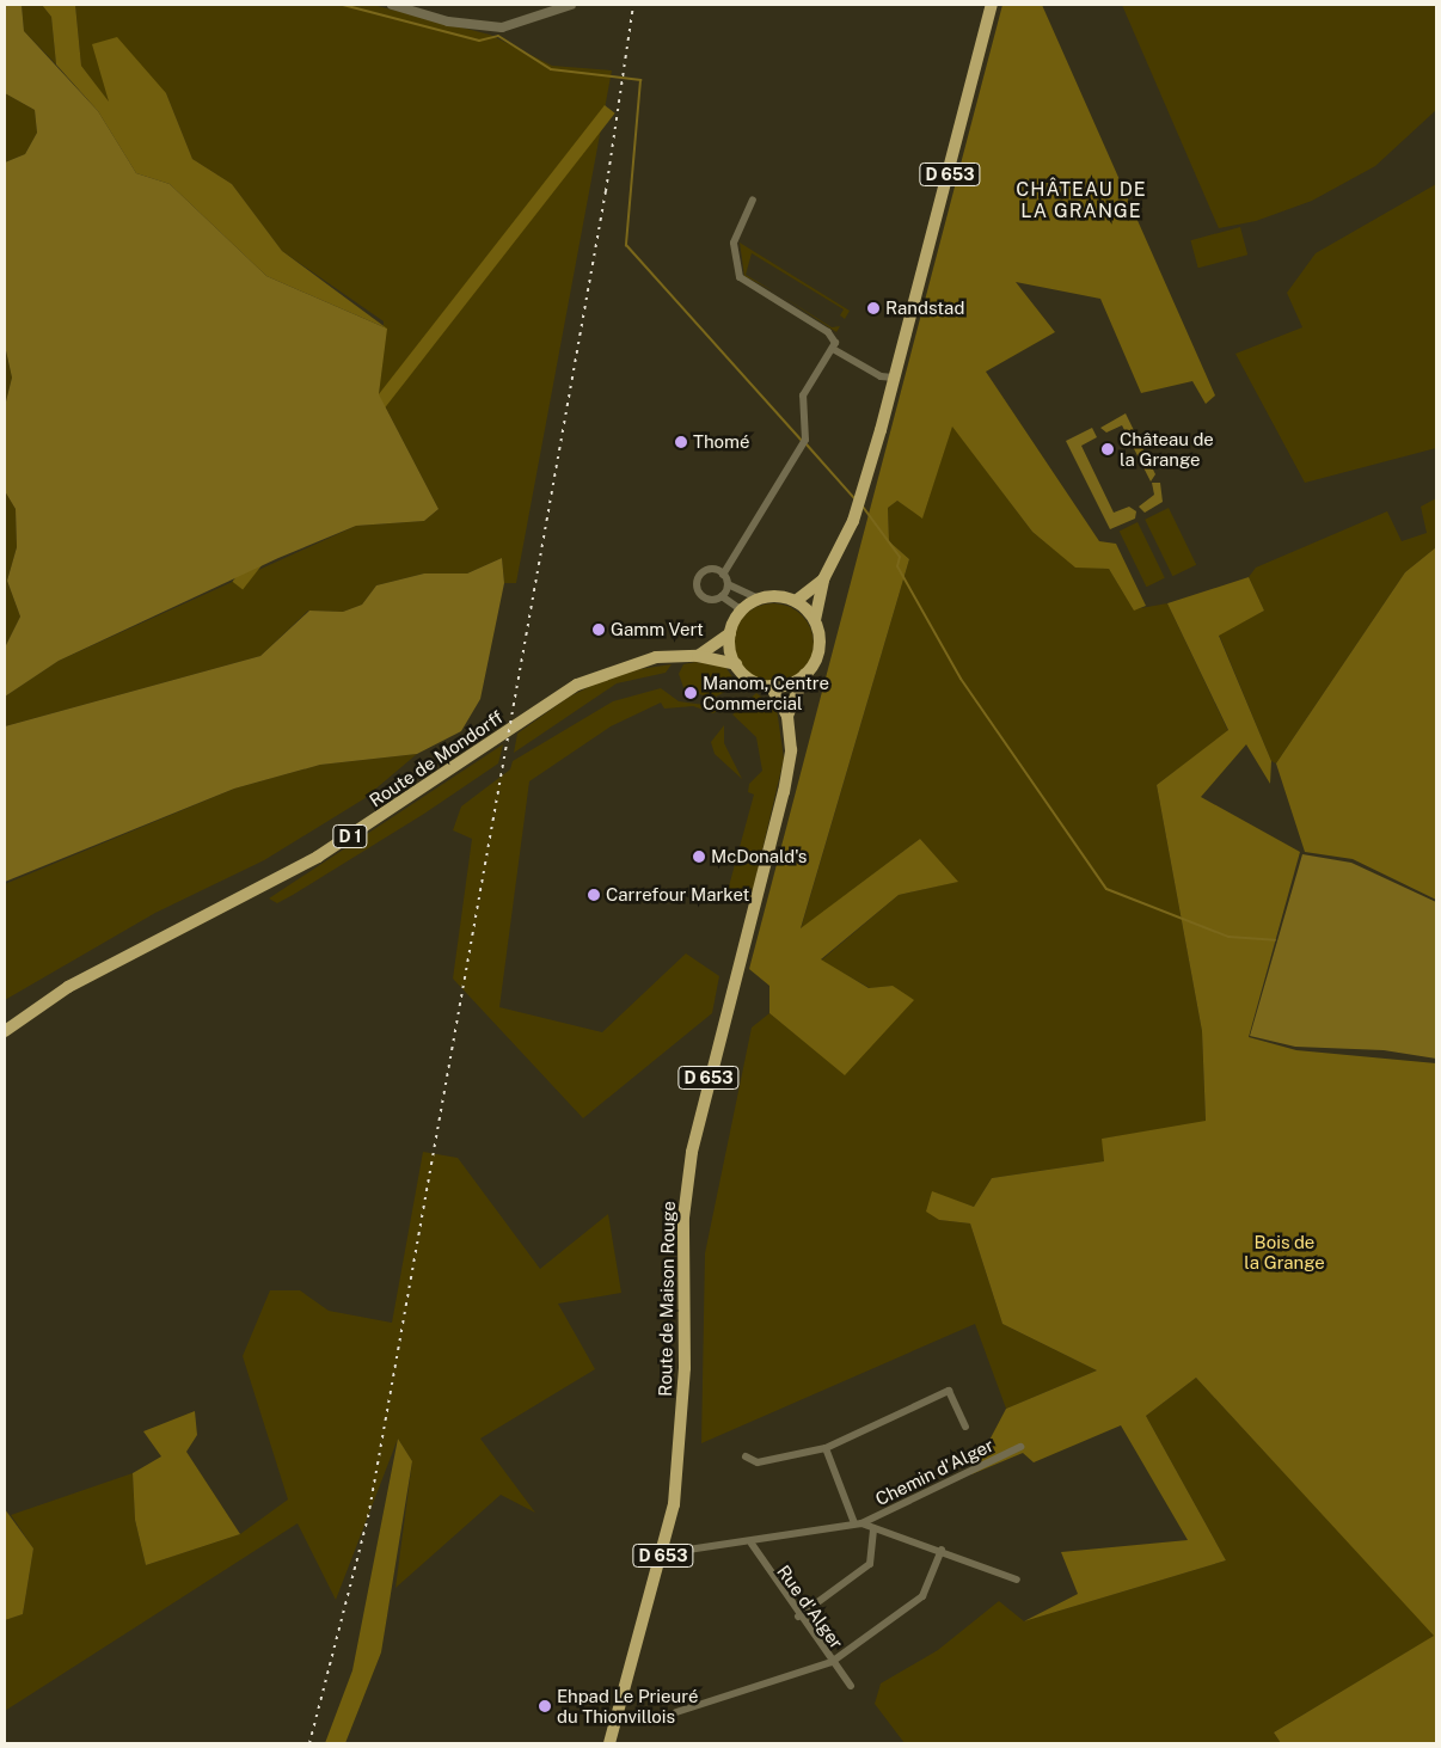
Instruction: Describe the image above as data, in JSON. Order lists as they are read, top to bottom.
{
  "streets": {
    "main road": [
      "D 653",
      "Route de Mondorff",
      "D 1",
      "Route de Maison Rouge"
    ],
    "street": ["Chemin d'Alger", "Rue d'Alger"]
  },
  "crossings": [
    ["Route de Mondorff", "D 1"],
    ["Route de Maison Rouge", "Rue d'Alger"],
    ["Chemin d'Alger", "Rue d'Alger"]
  ],
  "districts": ["CHÂTEAU DE LA GRANGE"],
  "parks": ["Bois de la Grange"],
  "places": [
    "Randstad",
    "Thomé",
    "Château de la Grange",
    "Gamm Vert",
    "Manom, Centre Commercial",
    "McDonald's",
    "Carrefour Market",
    "Ehpad Le Prieuré du Thionvillois"
  ]
}
